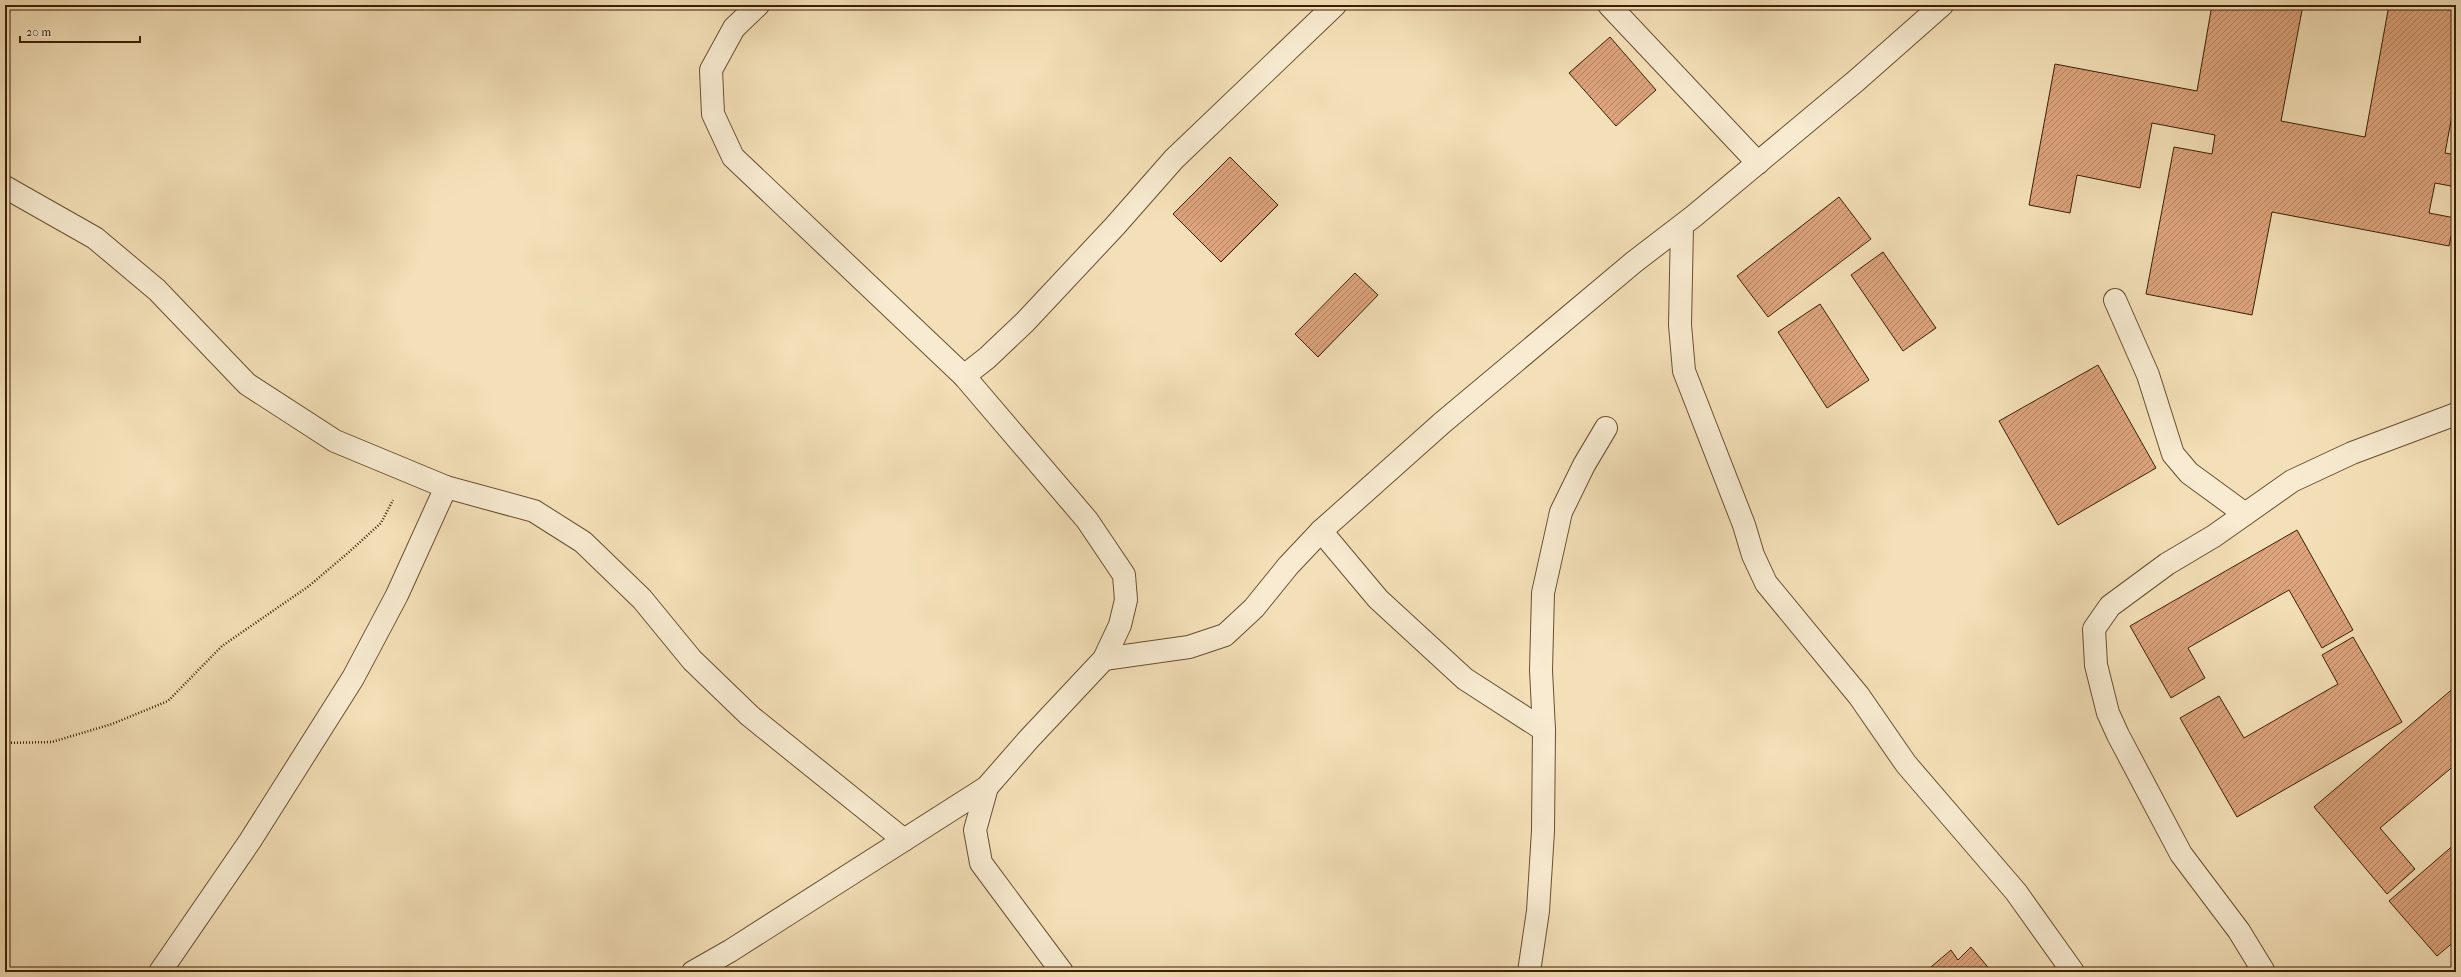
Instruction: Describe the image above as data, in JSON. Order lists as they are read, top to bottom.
{
  "scale_bar": "20 m"
}
